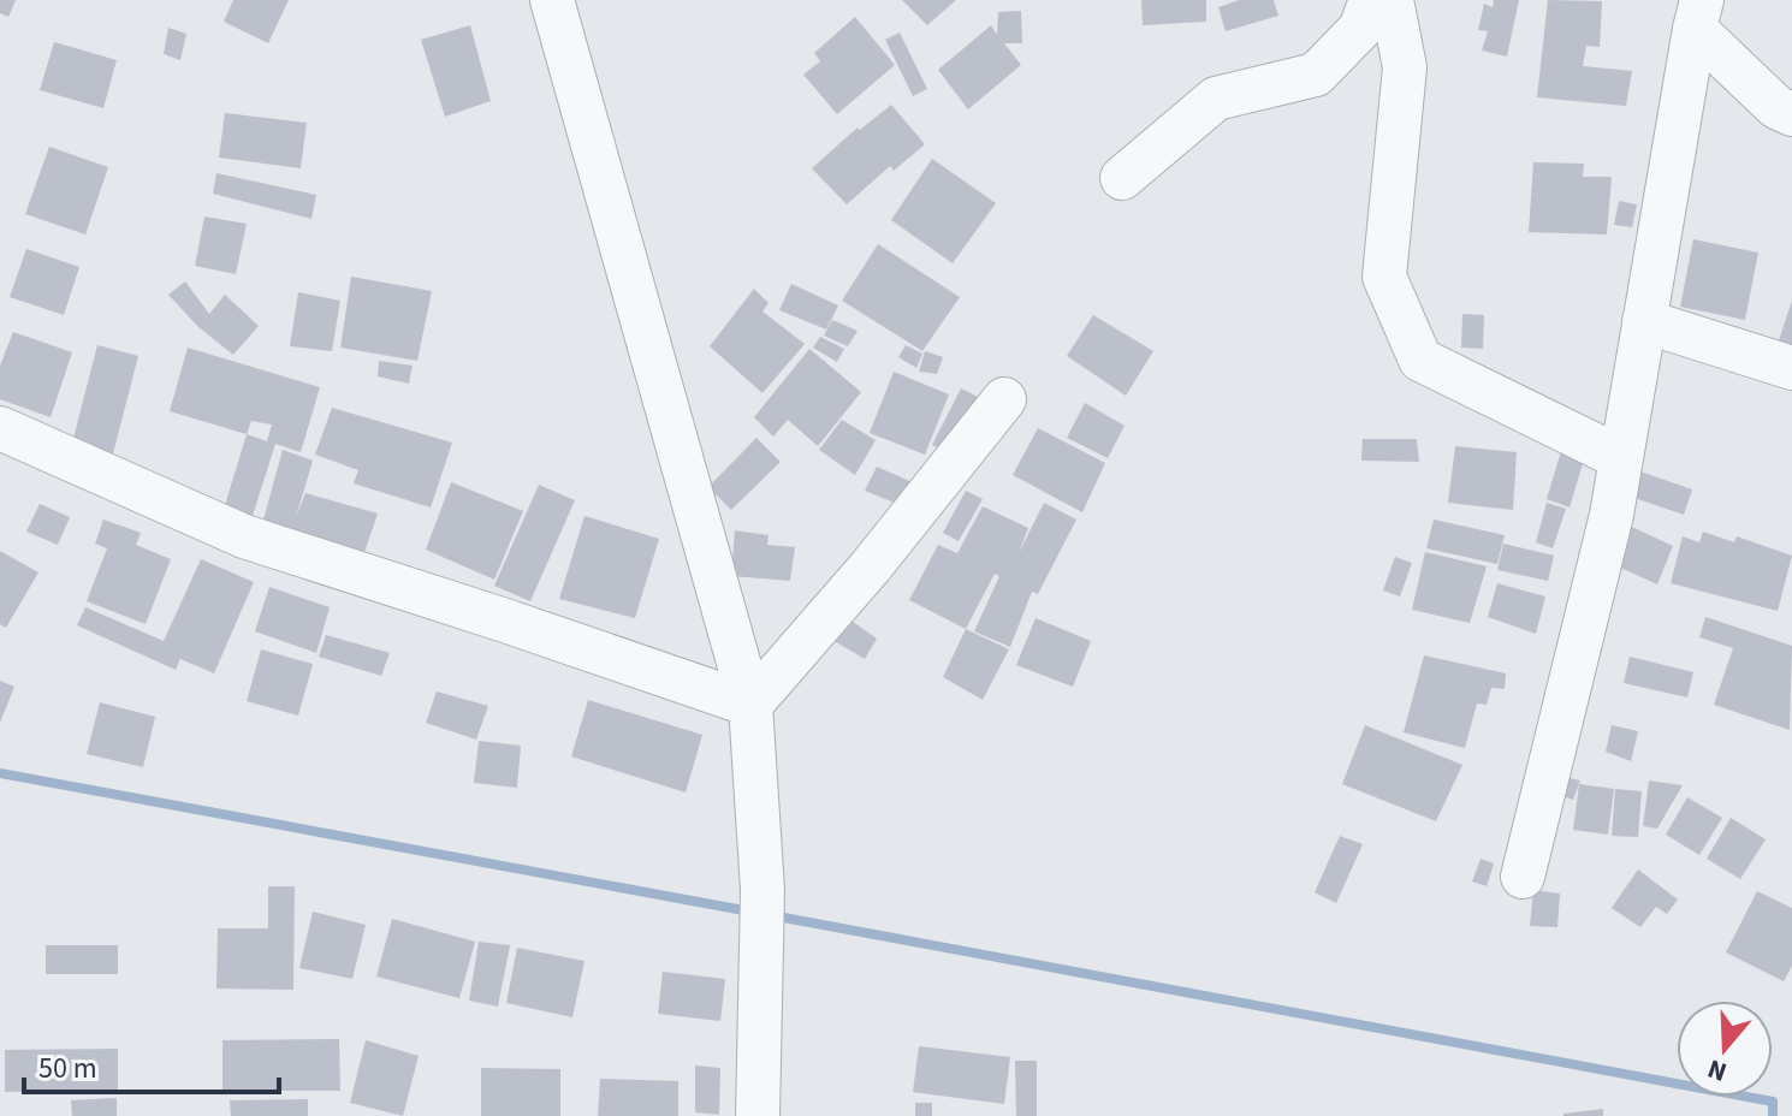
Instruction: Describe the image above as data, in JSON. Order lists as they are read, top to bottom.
{
  "scale_bar": "50 m",
  "north": "bottom"
}
